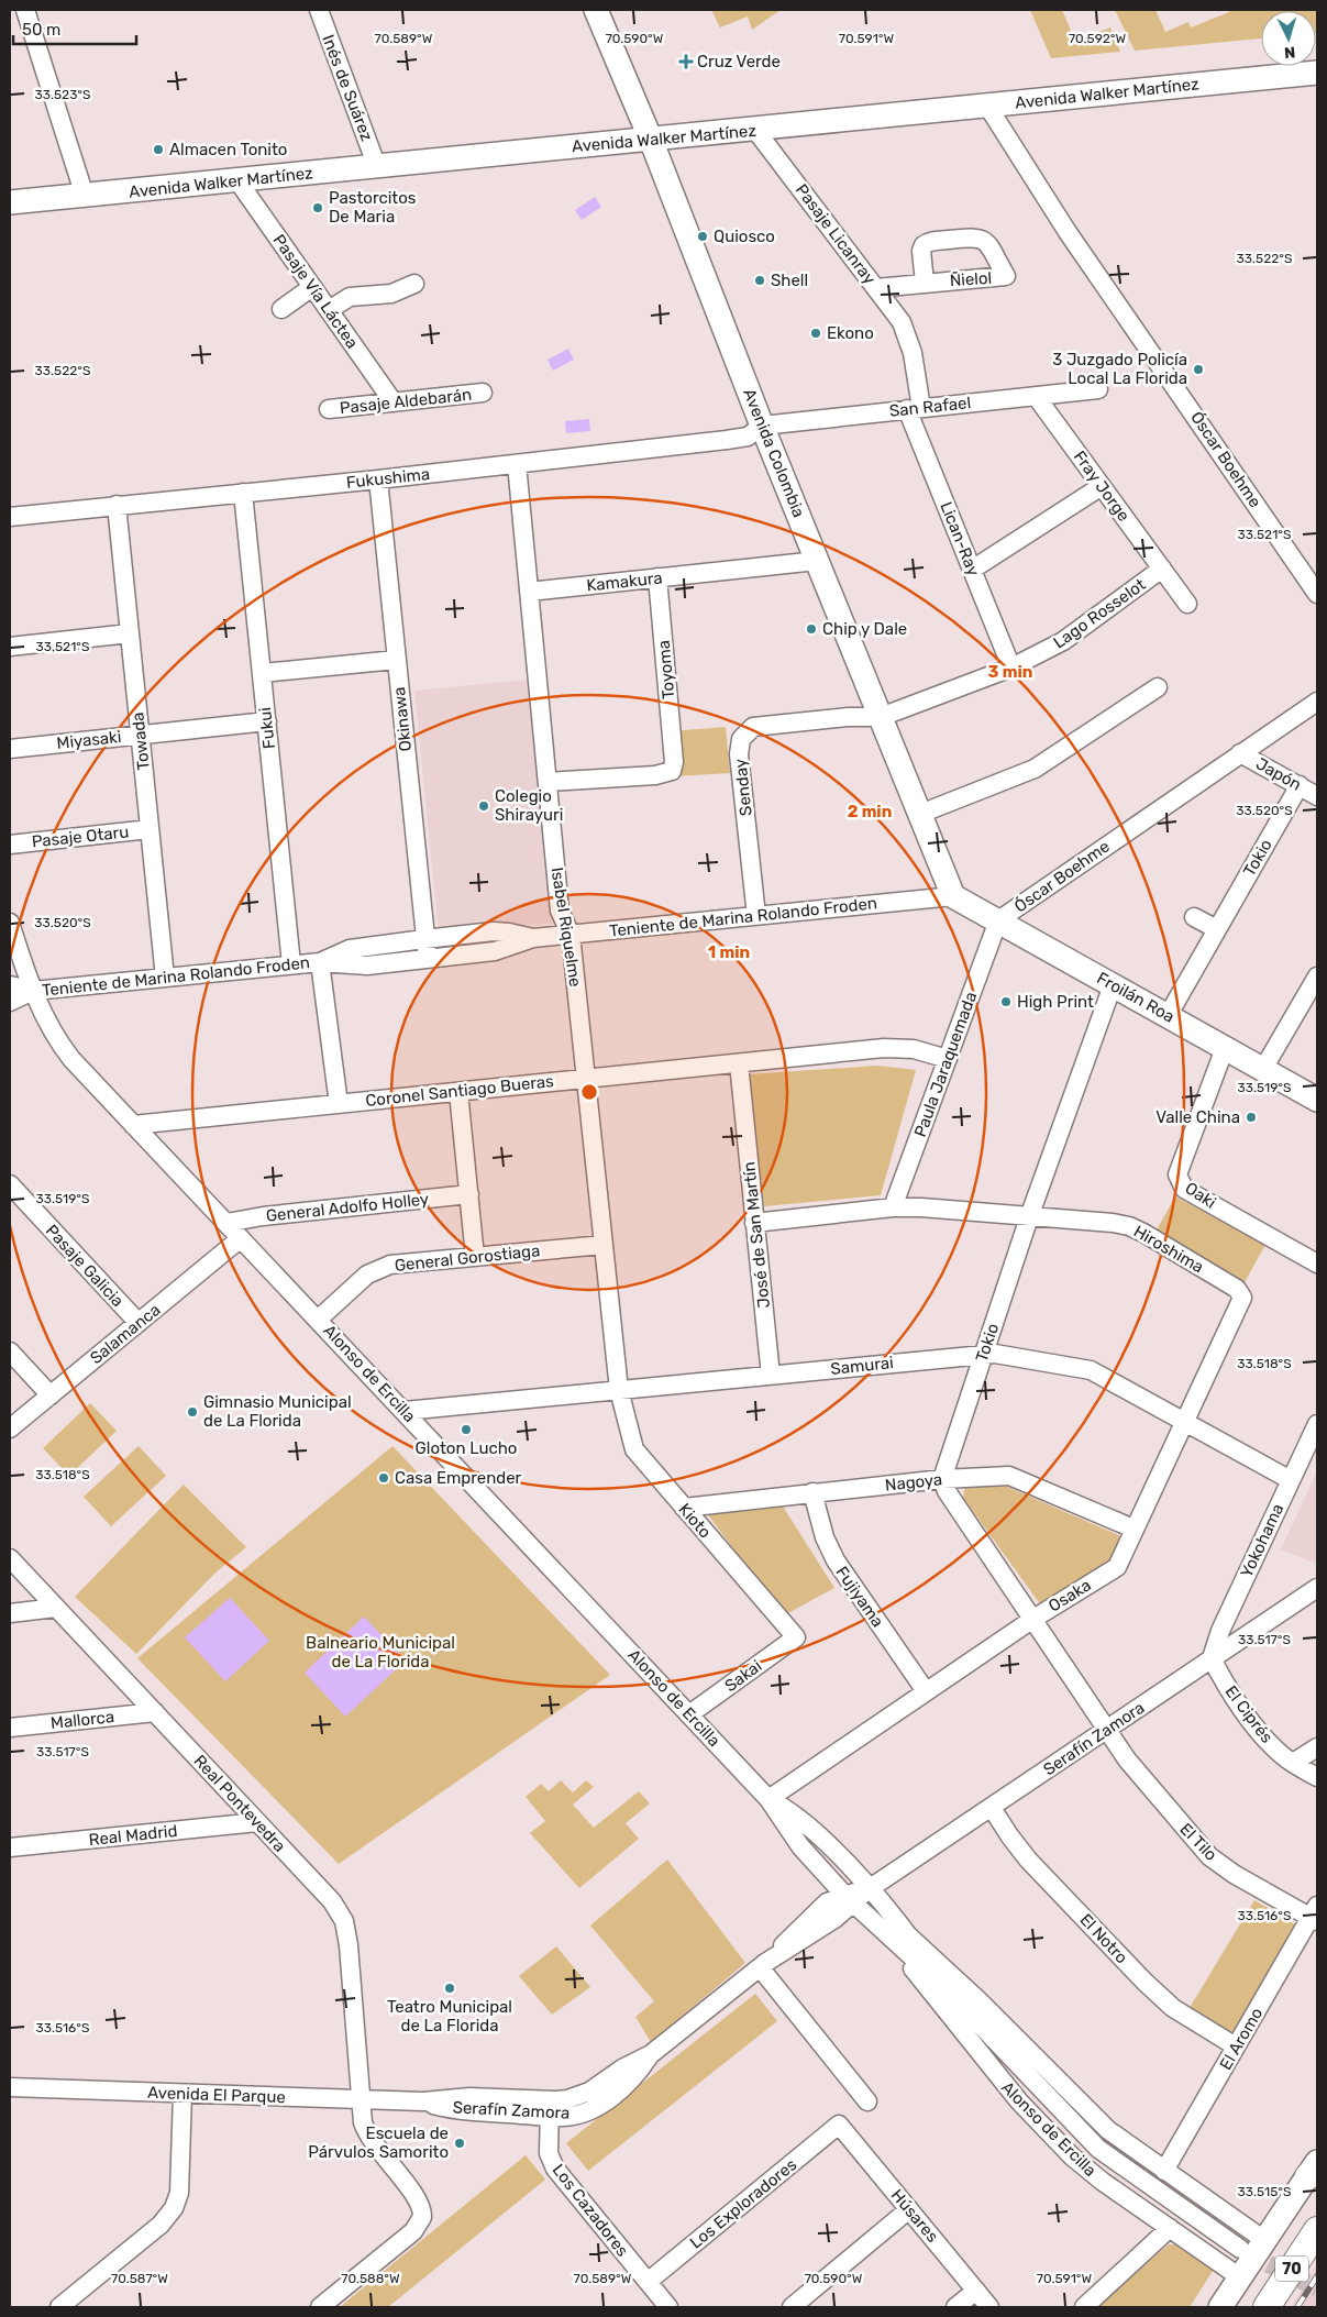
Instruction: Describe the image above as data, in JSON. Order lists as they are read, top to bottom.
{
  "streets": {
    "highway": ["70"],
    "main road": ["Avenida Walker Martínez", "Avenida Colombia", "Froilán Roa"],
    "street": [
      "Inés de Suárez",
      "Pasaje Licanray",
      "Pasaje Vía Láctea",
      "Pasaje Aldebarán",
      "San Rafael",
      "Óscar Boehme",
      "Fukushima",
      "Fray Jorge",
      "Lican-Ray",
      "Kamakura",
      "Lago Rosselot",
      "Toyoma",
      "Okinawa",
      "Fukui",
      "Miyasaki",
      "Towada",
      "Japón",
      "Senday",
      "Pasaje Otaru",
      "Tokio",
      "Teniente de Marina Rolando Froden",
      "Isabel Riquelme",
      "Paula Jaraquemada",
      "Coronel Santiago Bueras",
      "Oaki",
      "General Adolfo Holley",
      "José de San Martín",
      "Hiroshima",
      "General Gorostiaga",
      "Pasaje Galicia",
      "Salamanca",
      "Samurai",
      "Alonso de Ercilla",
      "Nagoya",
      "Kioto",
      "Yokohama",
      "Osaka",
      "Fujiyama",
      "Sakai",
      "El Ciprés",
      "Mallorca",
      "Serafín Zamora",
      "Real Pontevedra",
      "Real Madrid",
      "El Tilo",
      "El Notro",
      "El Aromo",
      "Avenida El Parque",
      "Los Exploradores",
      "Los Cazadores",
      "Húsares"
    ]
  },
  "crossings": [
    ["Inés de Suárez", "Avenida Walker Martínez"],
    ["Avenida Walker Martínez", "Pasaje Licanray"],
    ["Avenida Walker Martínez", "Pasaje Vía Láctea"],
    ["Avenida Walker Martínez", "Avenida Colombia"],
    ["Avenida Walker Martínez", "Óscar Boehme"],
    ["Pasaje Licanray", "San Rafael"],
    ["Pasaje Licanray", "Lican-Ray"],
    ["Pasaje Vía Láctea", "Pasaje Aldebarán"],
    ["San Rafael", "Avenida Colombia"],
    ["San Rafael", "Fukushima"],
    ["San Rafael", "Fray Jorge"],
    ["San Rafael", "Lican-Ray"],
    ["Avenida Colombia", "Fukushima"],
    ["Avenida Colombia", "Kamakura"],
    ["Avenida Colombia", "Lago Rosselot"],
    ["Avenida Colombia", "Senday"],
    ["Avenida Colombia", "Teniente de Marina Rolando Froden"],
    ["Avenida Colombia", "Froilán Roa"],
    ["Óscar Boehme", "Japón"],
    ["Óscar Boehme", "Froilán Roa"],
    ["Óscar Boehme", "Paula Jaraquemada"],
    ["Fukushima", "Okinawa"],
    ["Fukushima", "Fukui"],
    ["Fukushima", "Towada"],
    ["Fukushima", "Isabel Riquelme"],
    ["Fray Jorge", "Lago Rosselot"],
    ["Lican-Ray", "Lago Rosselot"],
    ["Kamakura", "Toyoma"],
    ["Kamakura", "Isabel Riquelme"],
    ["Lago Rosselot", "Senday"],
    ["Toyoma", "Isabel Riquelme"],
    ["Okinawa", "Teniente de Marina Rolando Froden"],
    ["Fukui", "Miyasaki"],
    ["Fukui", "Teniente de Marina Rolando Froden"],
    ["Miyasaki", "Towada"],
    ["Towada", "Pasaje Otaru"],
    ["Towada", "Teniente de Marina Rolando Froden"],
    ["Japón", "Tokio"],
    ["Senday", "Teniente de Marina Rolando Froden"],
    ["Tokio", "Froilán Roa"],
    ["Tokio", "Hiroshima"],
    ["Tokio", "Samurai"],
    ["Tokio", "Nagoya"],
    ["Teniente de Marina Rolando Froden", "Isabel Riquelme"],
    ["Teniente de Marina Rolando Froden", "Froilán Roa"],
    ["Teniente de Marina Rolando Froden", "Alonso de Ercilla"],
    ["Isabel Riquelme", "Coronel Santiago Bueras"],
    ["Isabel Riquelme", "General Gorostiaga"],
    ["Isabel Riquelme", "Samurai"],
    ["Isabel Riquelme", "Kioto"],
    ["Froilán Roa", "Paula Jaraquemada"],
    ["Froilán Roa", "Oaki"],
    ["Paula Jaraquemada", "Coronel Santiago Bueras"],
    ["Paula Jaraquemada", "Hiroshima"],
    ["Coronel Santiago Bueras", "José de San Martín"],
    ["Coronel Santiago Bueras", "Alonso de Ercilla"],
    ["General Adolfo Holley", "Alonso de Ercilla"],
    ["José de San Martín", "Hiroshima"],
    ["José de San Martín", "Samurai"],
    ["Hiroshima", "Osaka"],
    ["General Gorostiaga", "Alonso de Ercilla"],
    ["Pasaje Galicia", "Salamanca"],
    ["Salamanca", "Alonso de Ercilla"],
    ["Samurai", "Alonso de Ercilla"],
    ["Samurai", "Kioto"],
    ["Samurai", "Yokohama"],
    ["Samurai", "Osaka"],
    ["Alonso de Ercilla", "Osaka"],
    ["Alonso de Ercilla", "Sakai"],
    ["Alonso de Ercilla", "Serafín Zamora"],
    ["Alonso de Ercilla", "El Aromo"],
    ["Nagoya", "Kioto"],
    ["Nagoya", "Osaka"],
    ["Nagoya", "Fujiyama"],
    ["Kioto", "Sakai"],
    ["Yokohama", "El Ciprés"],
    ["Yokohama", "Serafín Zamora"],
    ["Osaka", "Fujiyama"],
    ["El Ciprés", "Serafín Zamora"],
    ["Mallorca", "Real Pontevedra"],
    ["Serafín Zamora", "El Tilo"],
    ["Serafín Zamora", "El Notro"],
    ["Serafín Zamora", "Avenida El Parque"],
    ["Serafín Zamora", "Los Cazadores"],
    ["Real Pontevedra", "Real Madrid"],
    ["Real Pontevedra", "Avenida El Parque"],
    ["El Tilo", "El Aromo"],
    ["El Notro", "El Aromo"],
    ["Los Exploradores", "Los Cazadores"],
    ["Los Exploradores", "Húsares"]
  ],
  "parks": ["Balneario Municipal de La Florida"],
  "places": {
    "health": ["Cruz Verde"],
    "other": [
      "Almacen Tonito",
      "Pastorcitos De Maria",
      "Quiosco",
      "Shell",
      "Ekono",
      "3 Juzgado Policía Local La Florida",
      "Chip y Dale",
      "Colegio Shirayuri",
      "High Print",
      "Valle China",
      "Gimnasio Municipal de La Florida",
      "Gloton Lucho",
      "Casa Emprender",
      "Teatro Municipal de La Florida",
      "Escuela de Párvulos Samorito"
    ]
  },
  "scale_bar": "50 m",
  "north": "bottom",
  "coordinates": [
    "70.589°W",
    "70.590°W",
    "70.591°W",
    "70.592°W",
    "33.523°S",
    "33.522°S",
    "33.521°S",
    "33.520°S",
    "33.519°S",
    "33.518°S",
    "33.517°S",
    "33.516°S",
    "33.515°S",
    "70.587°W",
    "70.588°W"
  ],
  "rings": ["3 min", "2 min", "1 min"]
}
